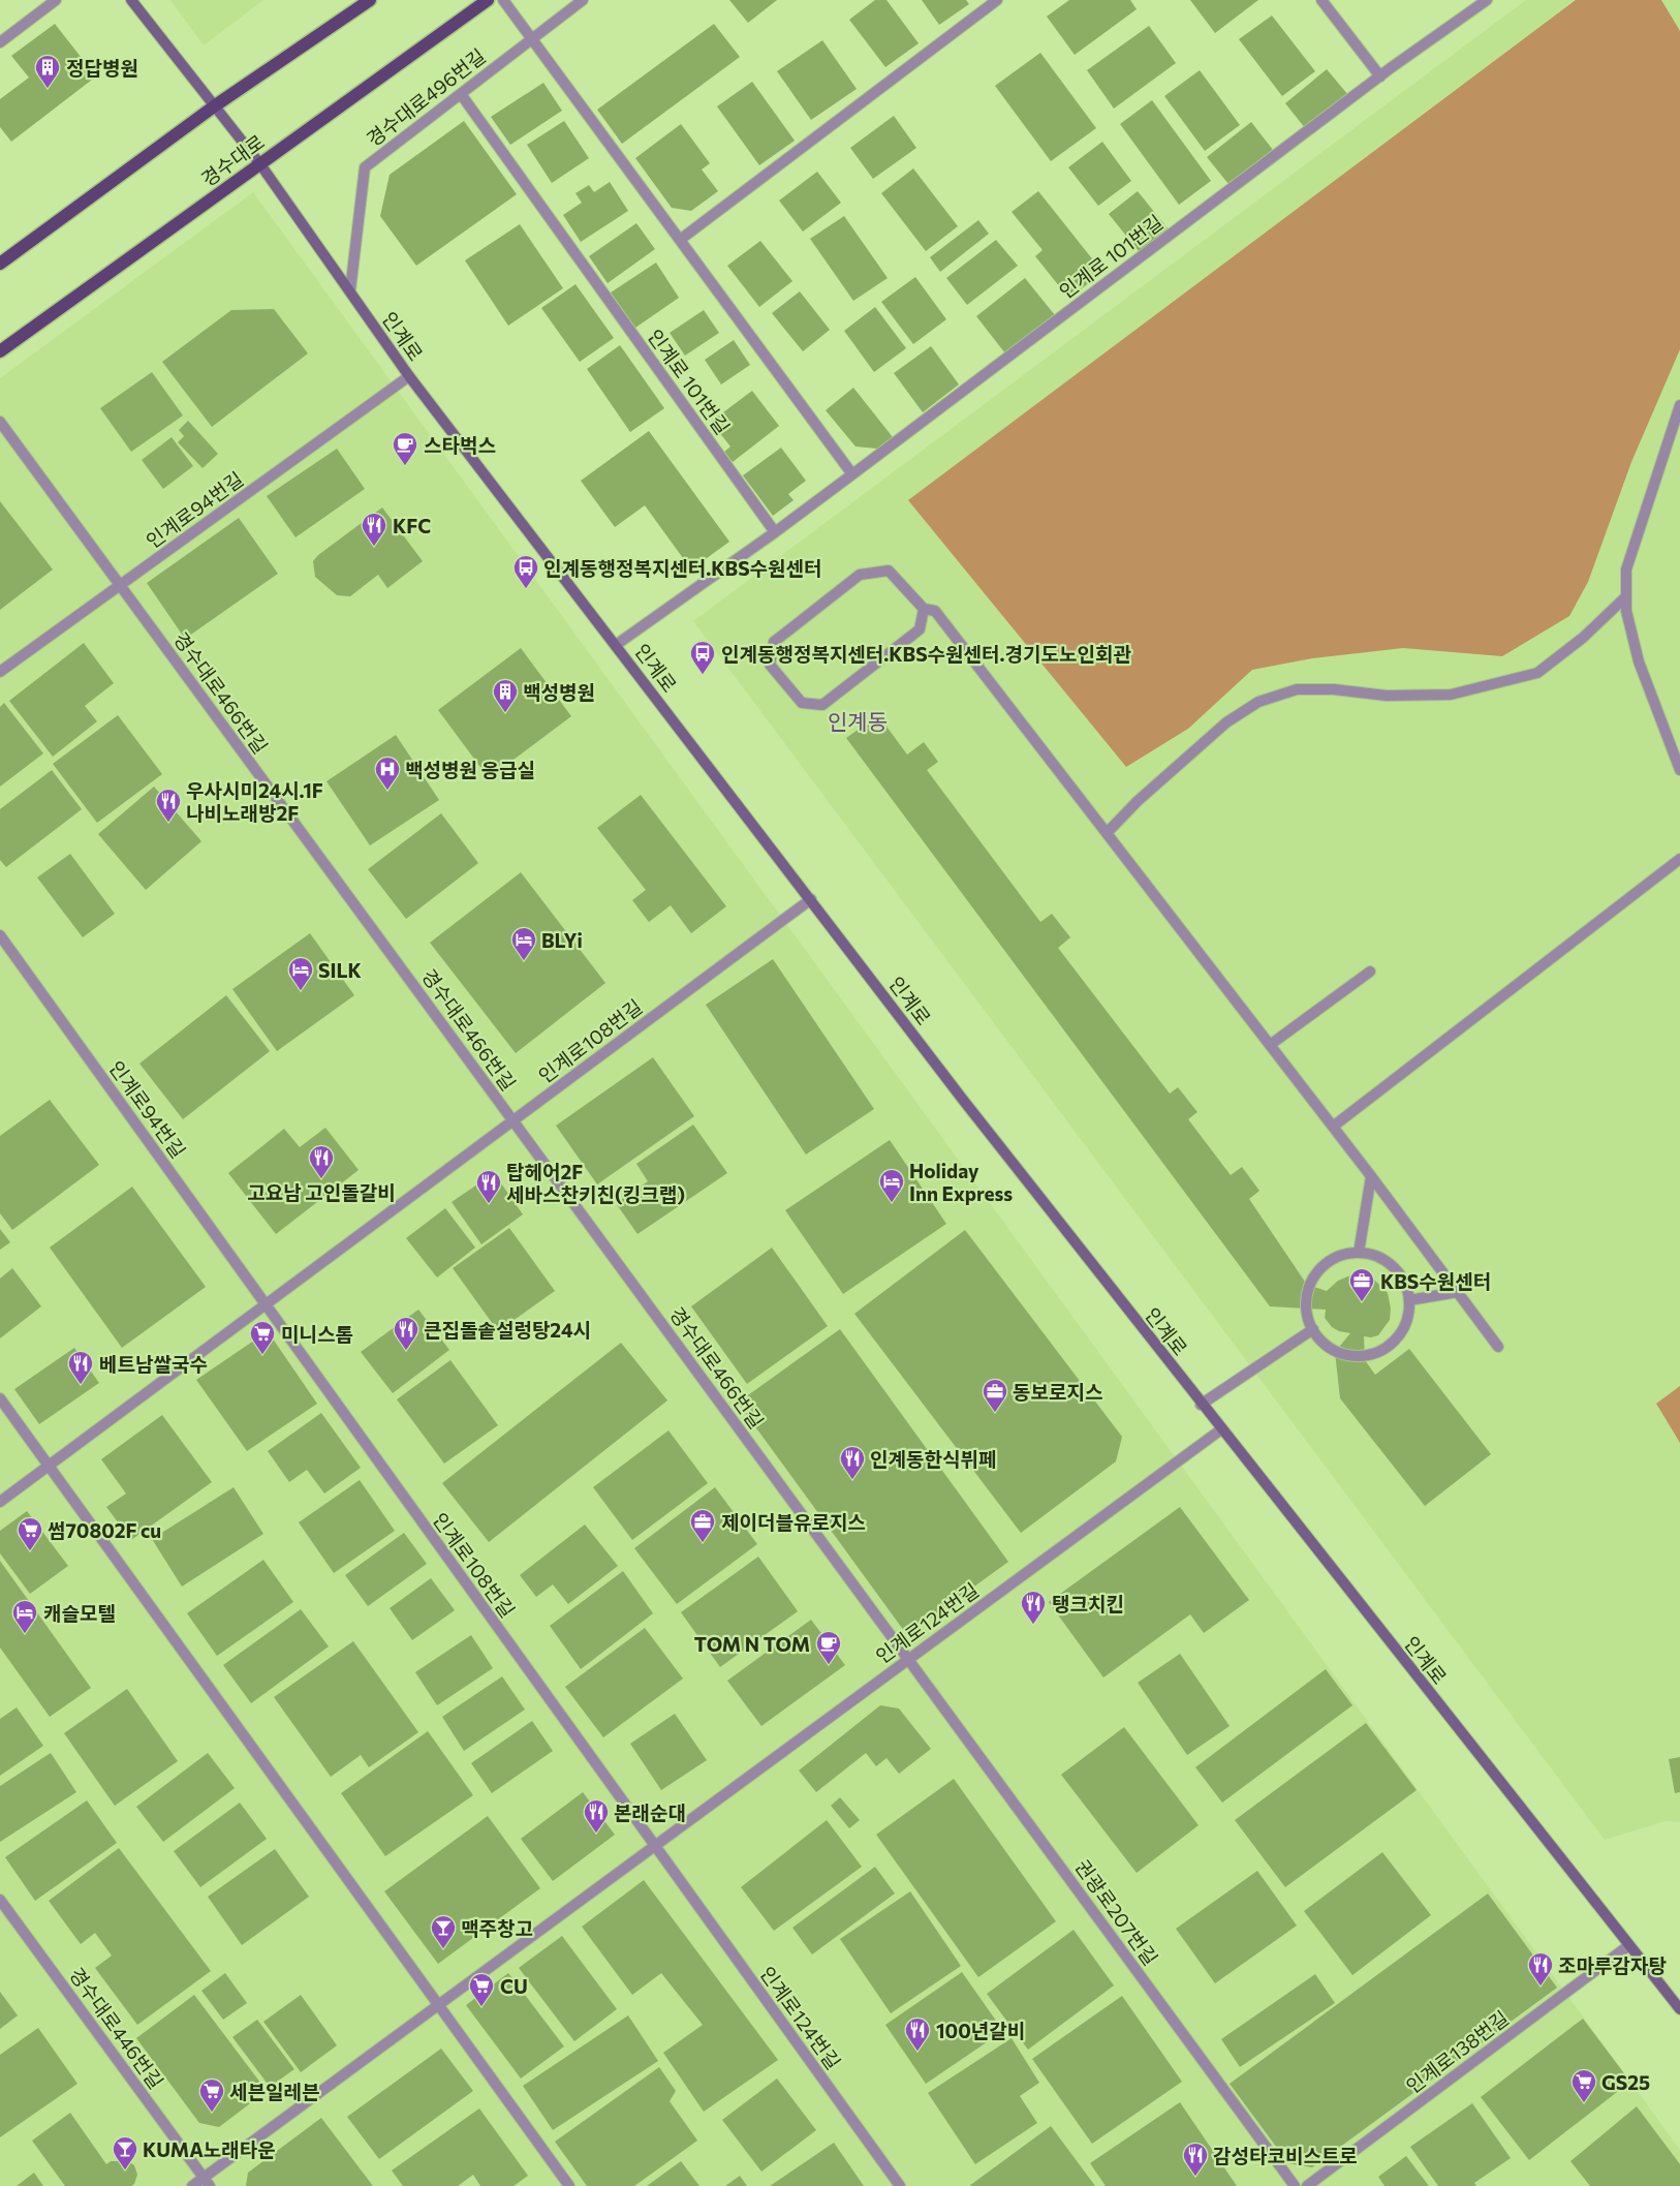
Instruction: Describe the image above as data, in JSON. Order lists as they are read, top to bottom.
{
  "streets": {
    "main road": ["경수대로"],
    "street": [
      "경수대로496번길",
      "인계로 101번길",
      "인계로",
      "인계로94번길",
      "경수대로466번길",
      "인계로108번길",
      "인계로124번길",
      "권광로207번길",
      "경수대로446번길",
      "인계로138번길"
    ]
  },
  "crossings": [
    ["경수대로496번길", "인계로 101번길"],
    ["경수대로496번길", "인계로"],
    ["경수대로", "인계로"],
    ["인계로", "인계로94번길"],
    ["인계로", "인계로108번길"],
    ["인계로", "인계로124번길"],
    ["인계로", "인계로138번길"],
    ["인계로94번길", "경수대로466번길"],
    ["인계로94번길", "인계로108번길"],
    ["경수대로466번길", "인계로108번길"],
    ["경수대로466번길", "인계로124번길"],
    ["경수대로466번길", "권광로207번길"],
    ["인계로108번길", "인계로124번길"],
    ["인계로124번길", "권광로207번길"],
    ["인계로124번길", "경수대로446번길"]
  ],
  "districts": ["인계동"],
  "places": {
    "building": ["정답병원", "백성병원"],
    "cafe": ["스타벅스", "TOM N TOM"],
    "restaurant": [
      "KFC",
      "우사시미24시.1F 나비노래방2F",
      "고요남 고인돌갈비",
      "탑헤어2F 세바스찬키친(킹크랩)",
      "큰집돌솥설렁탕24시",
      "베트남쌀국수",
      "인계동한식뷔페",
      "탱크치킨",
      "본래순대",
      "조마루감자탕",
      "100년갈비",
      "감성타코비스트로"
    ],
    "bus stop": ["인계동행정복지센터.KBS수원센터", "인계동행정복지센터.KBS수원센터.경기도노인회관"],
    "hospital": ["백성병원 응급실"],
    "hotel": [
      "BLYi",
      "SILK",
      "Holiday Inn Express",
      "캐슬모텔"
    ],
    "office": ["KBS수원센터", "동보로지스", "제이더블유로지스"],
    "supermarket": [
      "미니스톱",
      "썸70802F cu",
      "CU",
      "GS25",
      "세븐일레븐"
    ],
    "bar": ["맥주창고", "KUMA노래타운"]
  }
}
